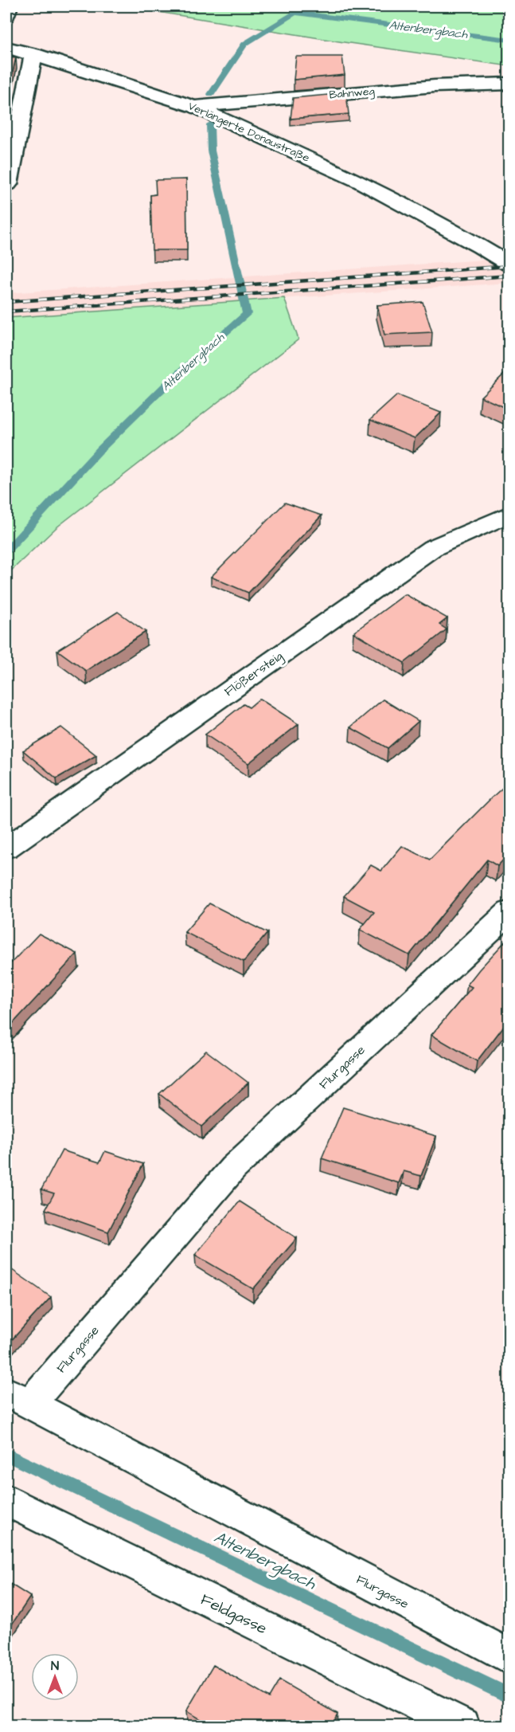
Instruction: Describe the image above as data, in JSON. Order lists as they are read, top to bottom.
{
  "streets": {
    "street": [
      "Bahnweg",
      "Verlängerte Donaustraße",
      "Flößersteig",
      "Flurgasse",
      "Feldgasse"
    ]
  },
  "crossings": [
    ["Bahnweg", "Verlängerte Donaustraße"]
  ],
  "water": ["Altenbergbach"],
  "north": "top"
}
